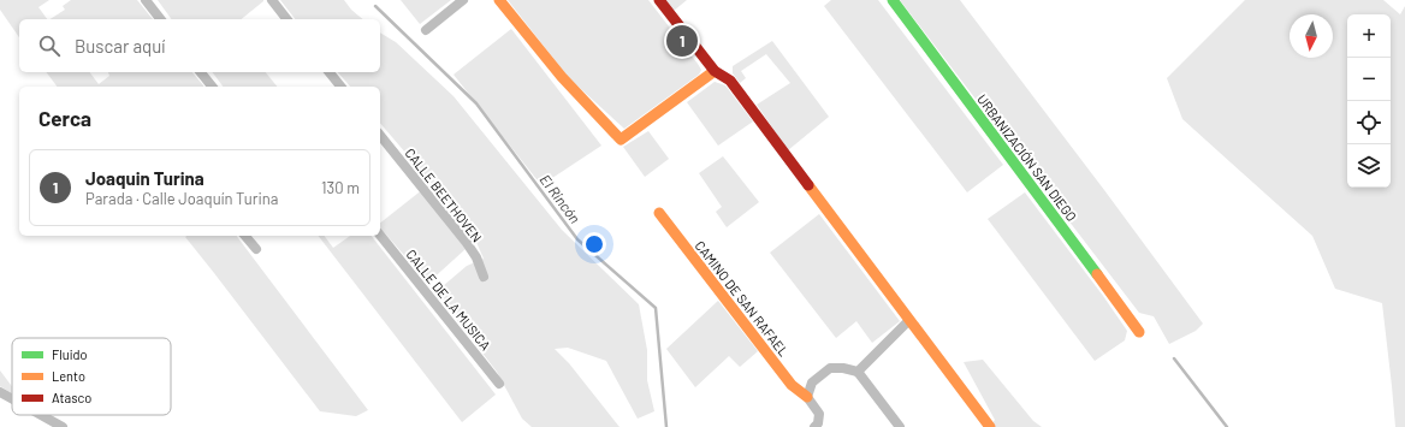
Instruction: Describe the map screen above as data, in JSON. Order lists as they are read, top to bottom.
{
  "streets": {
    "street": [
      "URBANIZACIÓN SAN DIEGO",
      "CALLE BEETHOVEN",
      "CAMINO DE SAN RAFAEL",
      "CALLE DE LA MUSICA"
    ]
  },
  "water": ["El Rincón"],
  "legend": ["Fluido", "Lento", "Atasco"],
  "north": "bottom",
  "page": {
    "map_buttons": ["+", "−"],
    "search": "Buscar aquí",
    "pins": "1",
    "heading": "Cerca",
    "list": [
      {
        "mark": "1",
        "name": "Joaquin Turina",
        "note": "Parada · Calle Joaquín Turina",
        "value": "130 m"
      }
    ]
  }
}
